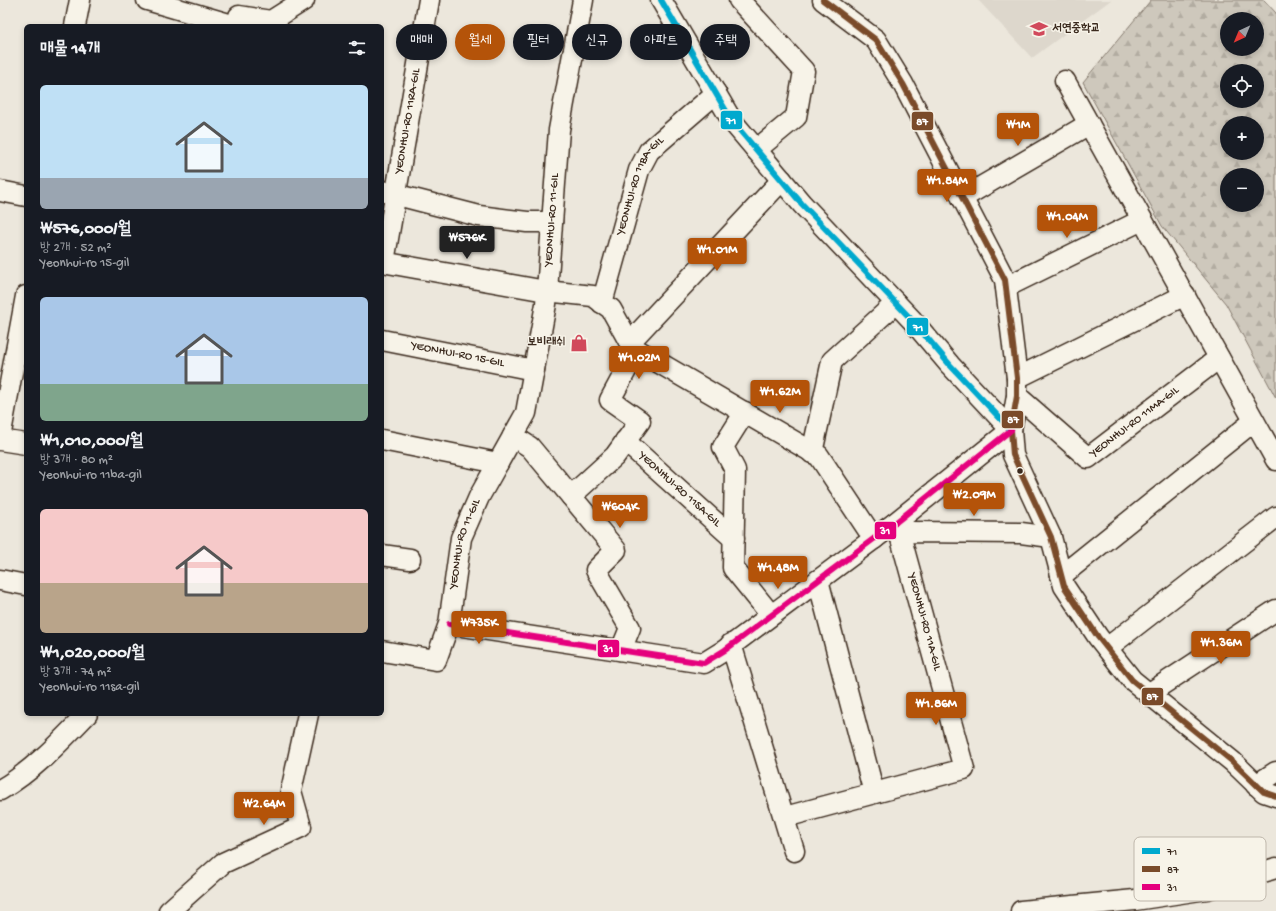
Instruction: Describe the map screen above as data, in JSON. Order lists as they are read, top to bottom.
{
  "streets": {
    "street": [
      "YEONHUI-RO 11RA-GIL",
      "YEONHUI-RO 11BA-GIL",
      "YEONHUI-RO 11-GIL",
      "YEONHUI-RO 15-GIL",
      "YEONHUI-RO 11MA-GIL",
      "YEONHUI-RO 11SA-GIL",
      "YEONHUI-RO 11A-GIL"
    ]
  },
  "crossings": [
    ["YEONHUI-RO 11-GIL", "YEONHUI-RO 15-GIL"]
  ],
  "places": {
    "school or university": ["서연중학교"],
    "shop": ["보비래쉬"]
  },
  "lines": ["transit line 71", "transit line 87", "transit line 31"],
  "legend": ["71", "87", "31"],
  "north": "bottom left",
  "page": {
    "map_buttons": ["+", "−"],
    "chip": [
      "매매",
      "월세",
      "필터",
      "신규",
      "아파트",
      "주택"
    ],
    "heading": "매물 14개",
    "list": [
      {
        "name": "₩576,000/월",
        "note": "방 2개 · 52 m² · Yeonhui-ro 15-gil"
      },
      {
        "name": "₩1,010,000/월",
        "note": "방 3개 · 80 m² · Yeonhui-ro 11ba-gil"
      },
      {
        "name": "₩1,020,000/월",
        "note": "방 3개 · 74 m² · Yeonhui-ro 11sa-gil"
      }
    ],
    "price": [
      "₩1M",
      "₩1.84M",
      "₩1.04M",
      "₩576K",
      "₩1.01M",
      "₩1.02M",
      "₩1.62M",
      "₩2.09M",
      "₩604K",
      "₩1.48M",
      "₩735K",
      "₩1.36M",
      "₩1.86M",
      "₩2.64M"
    ]
  }
}
